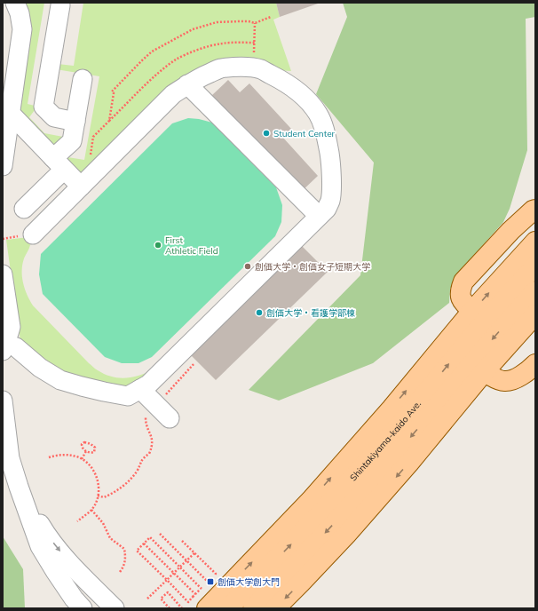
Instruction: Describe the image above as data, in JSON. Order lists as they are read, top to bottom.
{
  "streets": {
    "main road": ["Shintakiyama-kaido Ave."]
  },
  "places": {
    "other": [
      "Student Center",
      "First Athletic Field",
      "創価大学・創価女子短期大学",
      "創価大学・看護学部棟"
    ],
    "transit": ["創価大学創大門"]
  }
}
